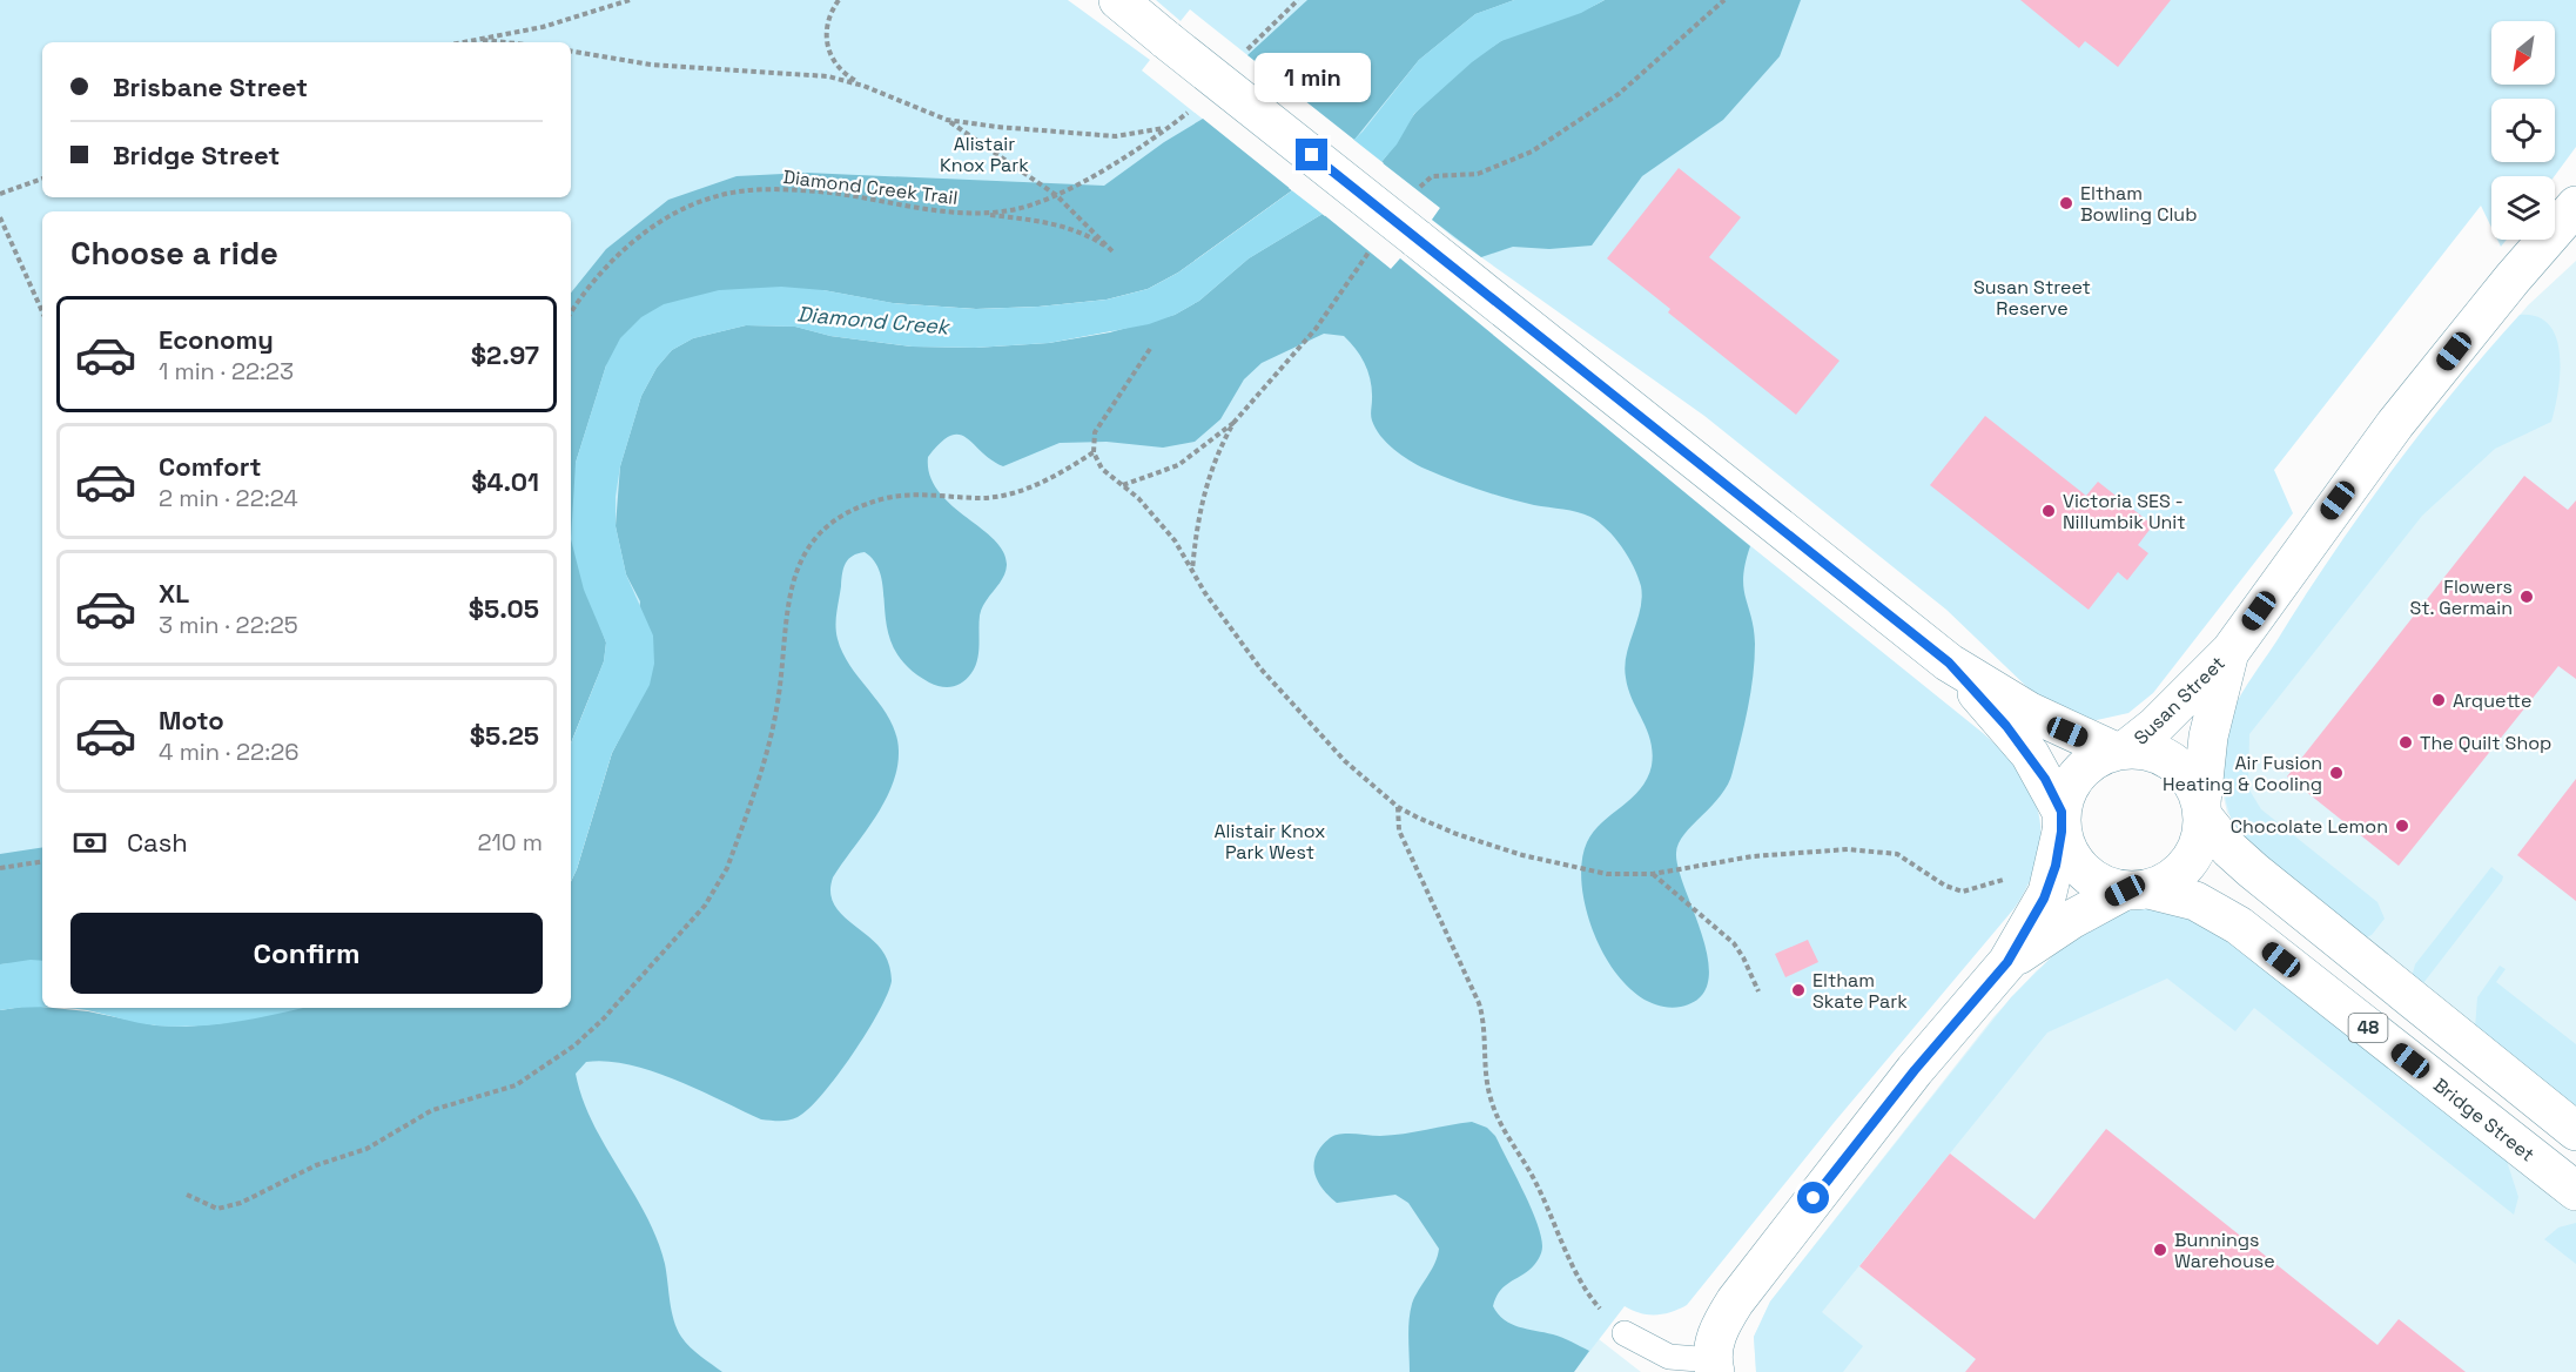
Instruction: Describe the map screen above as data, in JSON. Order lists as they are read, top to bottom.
{
  "streets": {
    "main road": ["Susan Street", "48", "Bridge Street"],
    "path": ["Diamond Creek Trail"]
  },
  "crossings": [
    ["Susan Street", "48"],
    ["Susan Street", "Bridge Street"],
    ["48", "Bridge Street"]
  ],
  "water": ["Diamond Creek"],
  "parks": ["Alistair Knox Park", "Susan Street Reserve", "Alistair Knox Park West"],
  "places": [
    "Eltham Bowling Club",
    "Victoria SES - Nillumbik Unit",
    "Flowers St. Germain",
    "Arquette",
    "The Quilt Shop",
    "Air Fusion Heating & Cooling",
    "Chocolate Lemon",
    "Eltham Skate Park",
    "Bunnings Warehouse"
  ],
  "north": "bottom left",
  "page": {
    "banner": ["Brisbane Street", "Bridge Street"],
    "bubble": "1 min",
    "heading": "Choose a ride",
    "list": [
      {
        "name": "Economy",
        "note": "1 min · 22:23",
        "value": "$2.97"
      },
      {
        "name": "Comfort",
        "note": "2 min · 22:24",
        "value": "$4.01"
      },
      {
        "name": "XL",
        "note": "3 min · 22:25",
        "value": "$5.05"
      },
      {
        "name": "Moto",
        "note": "4 min · 22:26",
        "value": "$5.25"
      }
    ],
    "pay": ["Cash", "210 m"],
    "buttons": "Confirm"
  }
}
